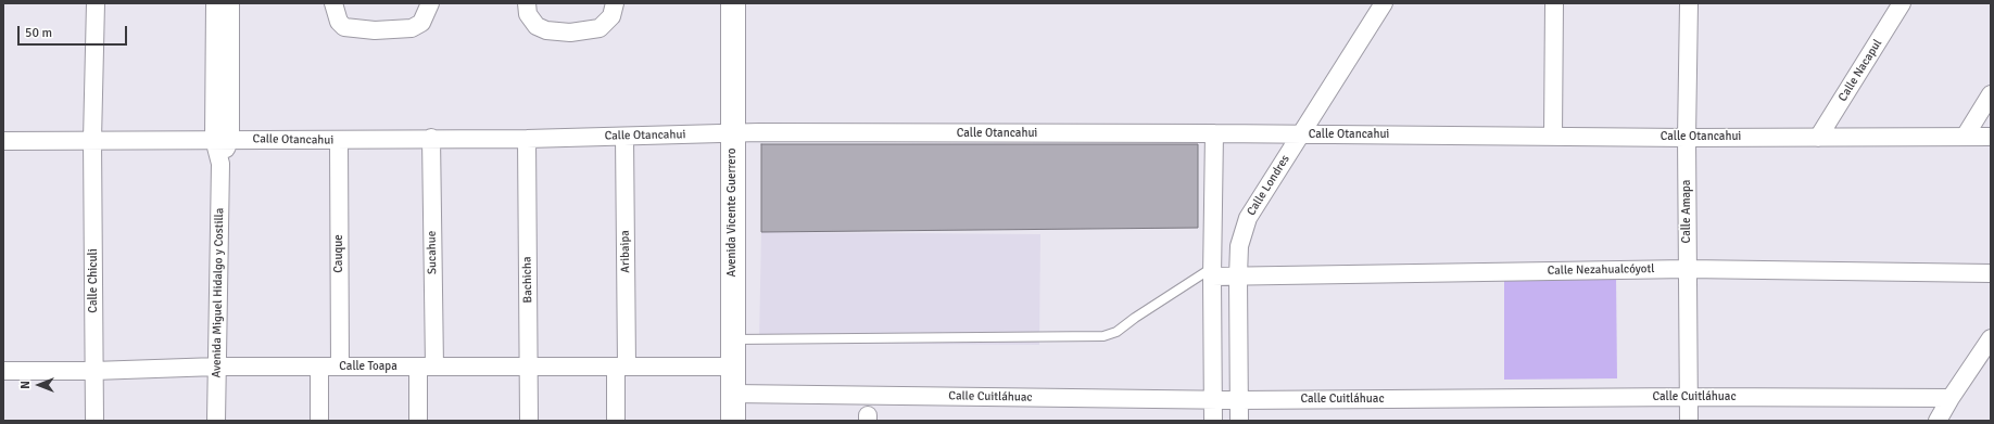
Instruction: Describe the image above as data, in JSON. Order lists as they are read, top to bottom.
{
  "streets": {
    "main road": ["Avenida Vicente Guerrero"],
    "street": [
      "Calle Nacapul",
      "Calle Otancahui",
      "Calle Londres",
      "Calle Amapa",
      "Aribaipa",
      "Sucahue",
      "Cauque",
      "Calle Nezahualcóyotl",
      "Bachicha",
      "Calle Chiculi",
      "Avenida Miguel Hidalgo y Costilla",
      "Calle Toapa",
      "Calle Cuitláhuac"
    ]
  },
  "crossings": [
    ["Calle Nacapul", "Calle Otancahui"],
    ["Calle Otancahui", "Calle Londres"],
    ["Calle Otancahui", "Calle Amapa"],
    ["Calle Otancahui", "Avenida Vicente Guerrero"],
    ["Calle Otancahui", "Aribaipa"],
    ["Calle Otancahui", "Sucahue"],
    ["Calle Otancahui", "Cauque"],
    ["Calle Otancahui", "Bachicha"],
    ["Calle Otancahui", "Calle Chiculi"],
    ["Calle Otancahui", "Avenida Miguel Hidalgo y Costilla"],
    ["Calle Londres", "Calle Nezahualcóyotl"],
    ["Calle Londres", "Calle Cuitláhuac"],
    ["Calle Amapa", "Calle Nezahualcóyotl"],
    ["Calle Amapa", "Calle Cuitláhuac"],
    ["Avenida Vicente Guerrero", "Calle Toapa"],
    ["Avenida Vicente Guerrero", "Calle Cuitláhuac"],
    ["Aribaipa", "Calle Toapa"],
    ["Sucahue", "Calle Toapa"],
    ["Cauque", "Calle Toapa"],
    ["Bachicha", "Calle Toapa"],
    ["Calle Chiculi", "Calle Toapa"],
    ["Avenida Miguel Hidalgo y Costilla", "Calle Toapa"]
  ],
  "scale_bar": "50 m",
  "north": "left"
}
